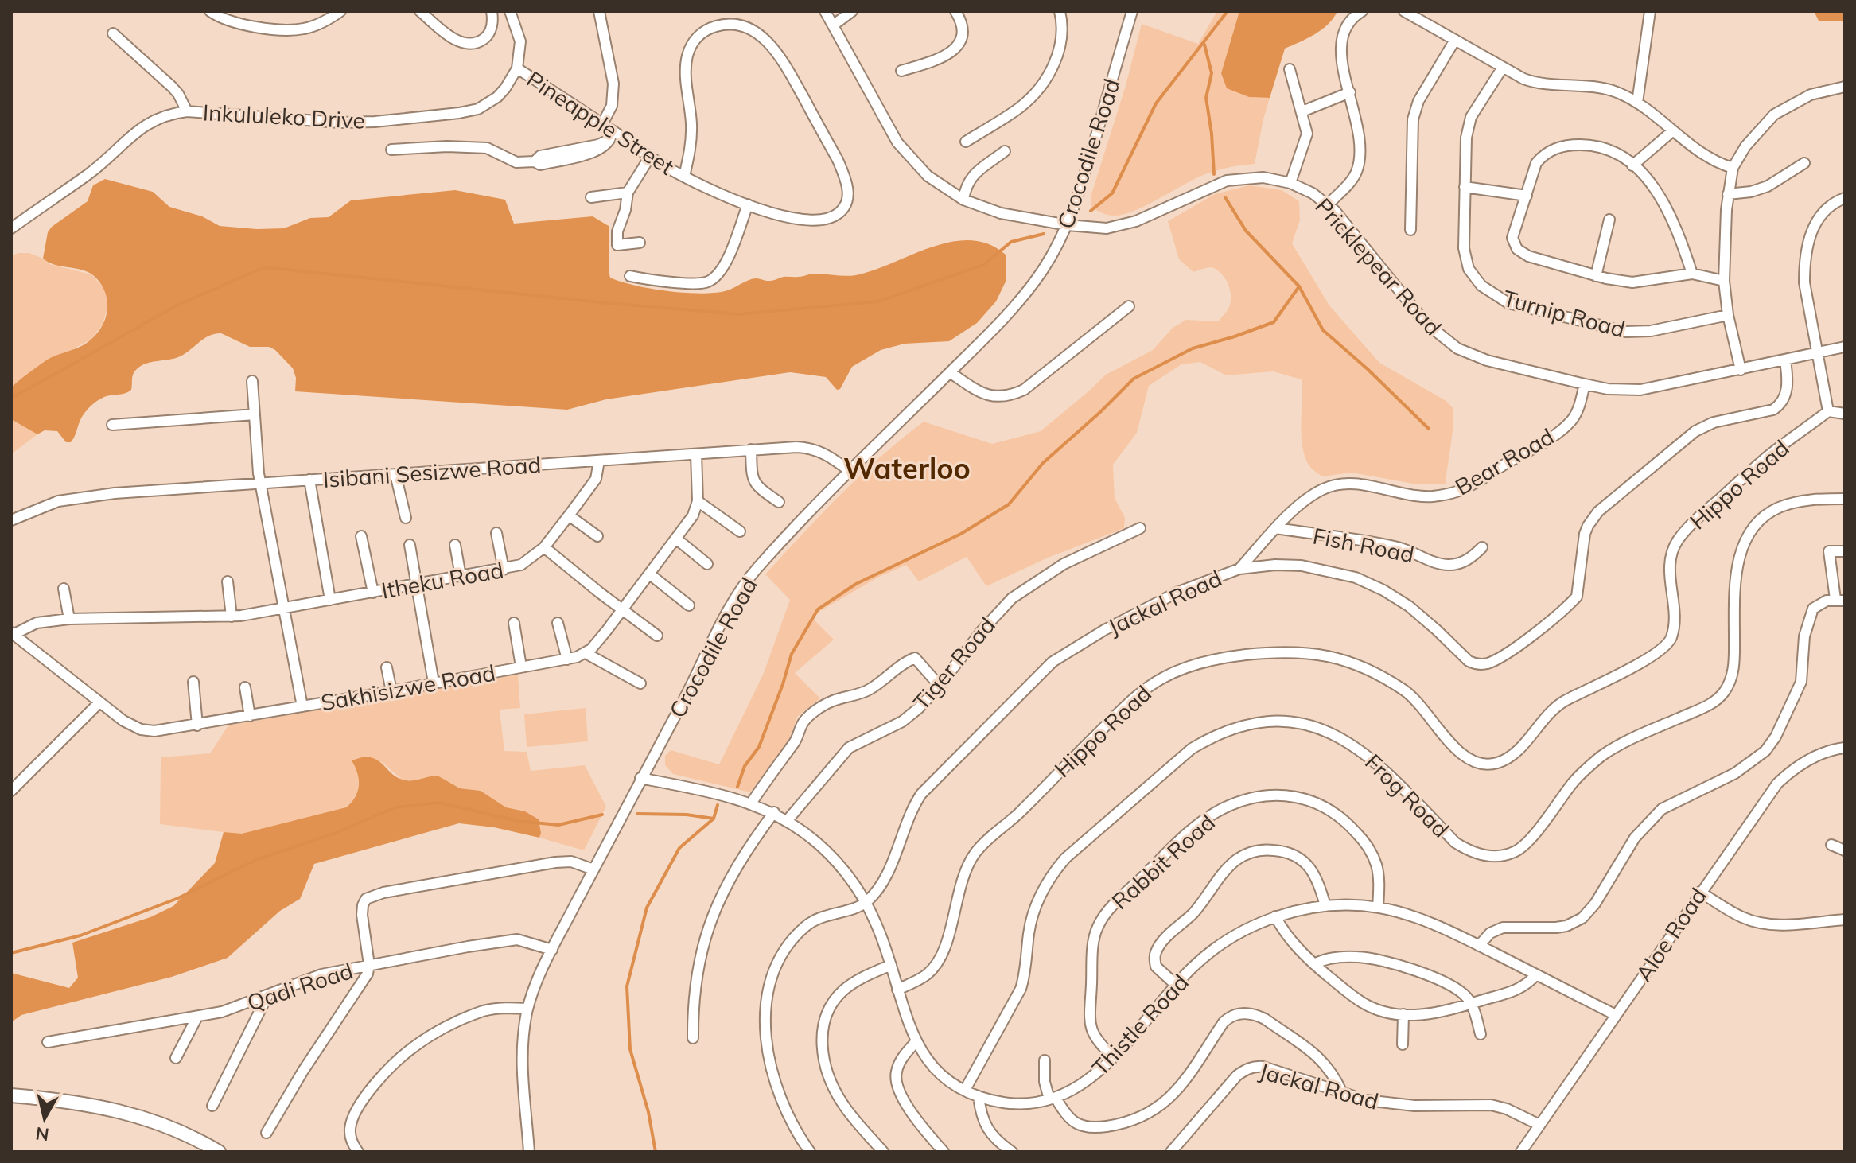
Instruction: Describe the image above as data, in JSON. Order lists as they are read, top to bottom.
{
  "streets": {
    "street": [
      "Inkululeko Drive",
      "Pineapple Street",
      "Crocodile Road",
      "Pricklepear Road",
      "Turnip Road",
      "Bear Road",
      "Isibani Sesizwe Road",
      "Hippo Road",
      "Fish Road",
      "Itheku Road",
      "Jackal Road",
      "Tiger Road",
      "Sakhisizwe Road",
      "Frog Road",
      "Rabbit Road",
      "Aloe Road",
      "Qadi Road",
      "Thistle Road"
    ]
  },
  "crossings": [
    ["Inkululeko Drive", "Pineapple Street"],
    ["Crocodile Road", "Pricklepear Road"],
    ["Crocodile Road", "Isibani Sesizwe Road"],
    ["Crocodile Road", "Qadi Road"],
    ["Crocodile Road", "Thistle Road"],
    ["Pricklepear Road", "Bear Road"],
    ["Pricklepear Road", "Jackal Road"],
    ["Bear Road", "Fish Road"],
    ["Bear Road", "Jackal Road"],
    ["Isibani Sesizwe Road", "Itheku Road"],
    ["Isibani Sesizwe Road", "Sakhisizwe Road"],
    ["Hippo Road", "Thistle Road"],
    ["Itheku Road", "Sakhisizwe Road"],
    ["Jackal Road", "Aloe Road"],
    ["Jackal Road", "Thistle Road"],
    ["Tiger Road", "Thistle Road"],
    ["Frog Road", "Thistle Road"],
    ["Rabbit Road", "Thistle Road"],
    ["Aloe Road", "Thistle Road"]
  ],
  "districts": ["Waterloo"],
  "north": "bottom"
}
